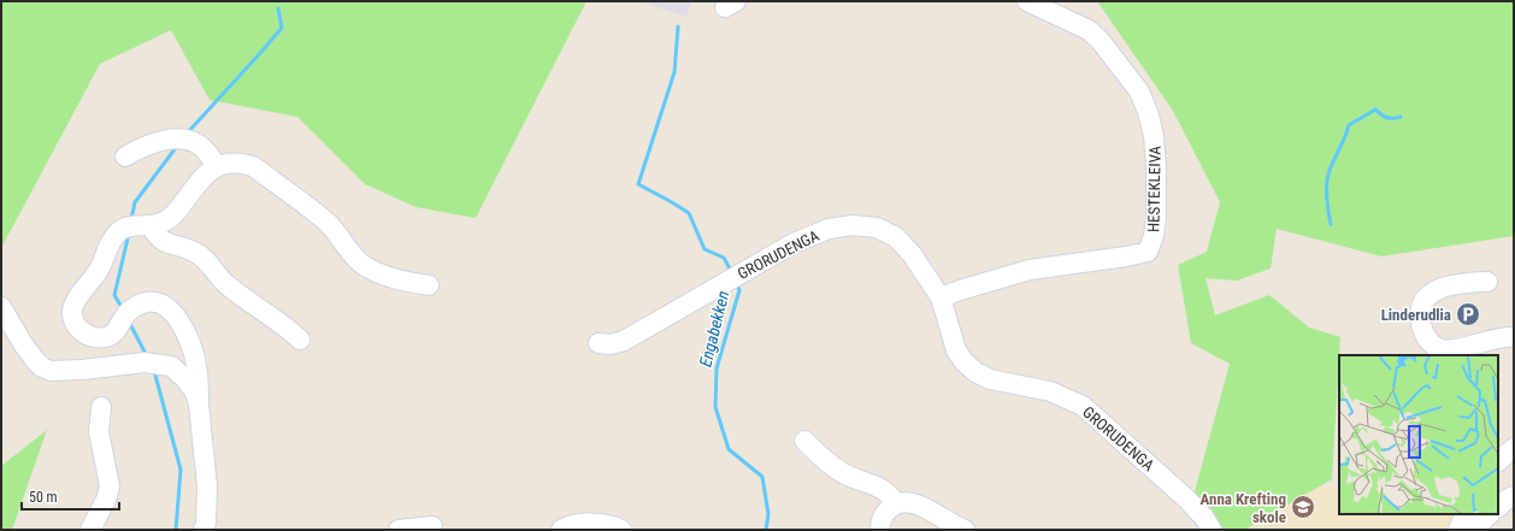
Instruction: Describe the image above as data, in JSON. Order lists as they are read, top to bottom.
{
  "streets": {
    "street": ["HESTEKLEIVA", "GRORUDENGA"]
  },
  "crossings": [
    ["HESTEKLEIVA", "GRORUDENGA"]
  ],
  "water": ["Engabekken"],
  "places": {
    "parking": ["Linderudlia"],
    "school or university": ["Anna Krefting skole"]
  },
  "scale_bar": "50 m"
}
